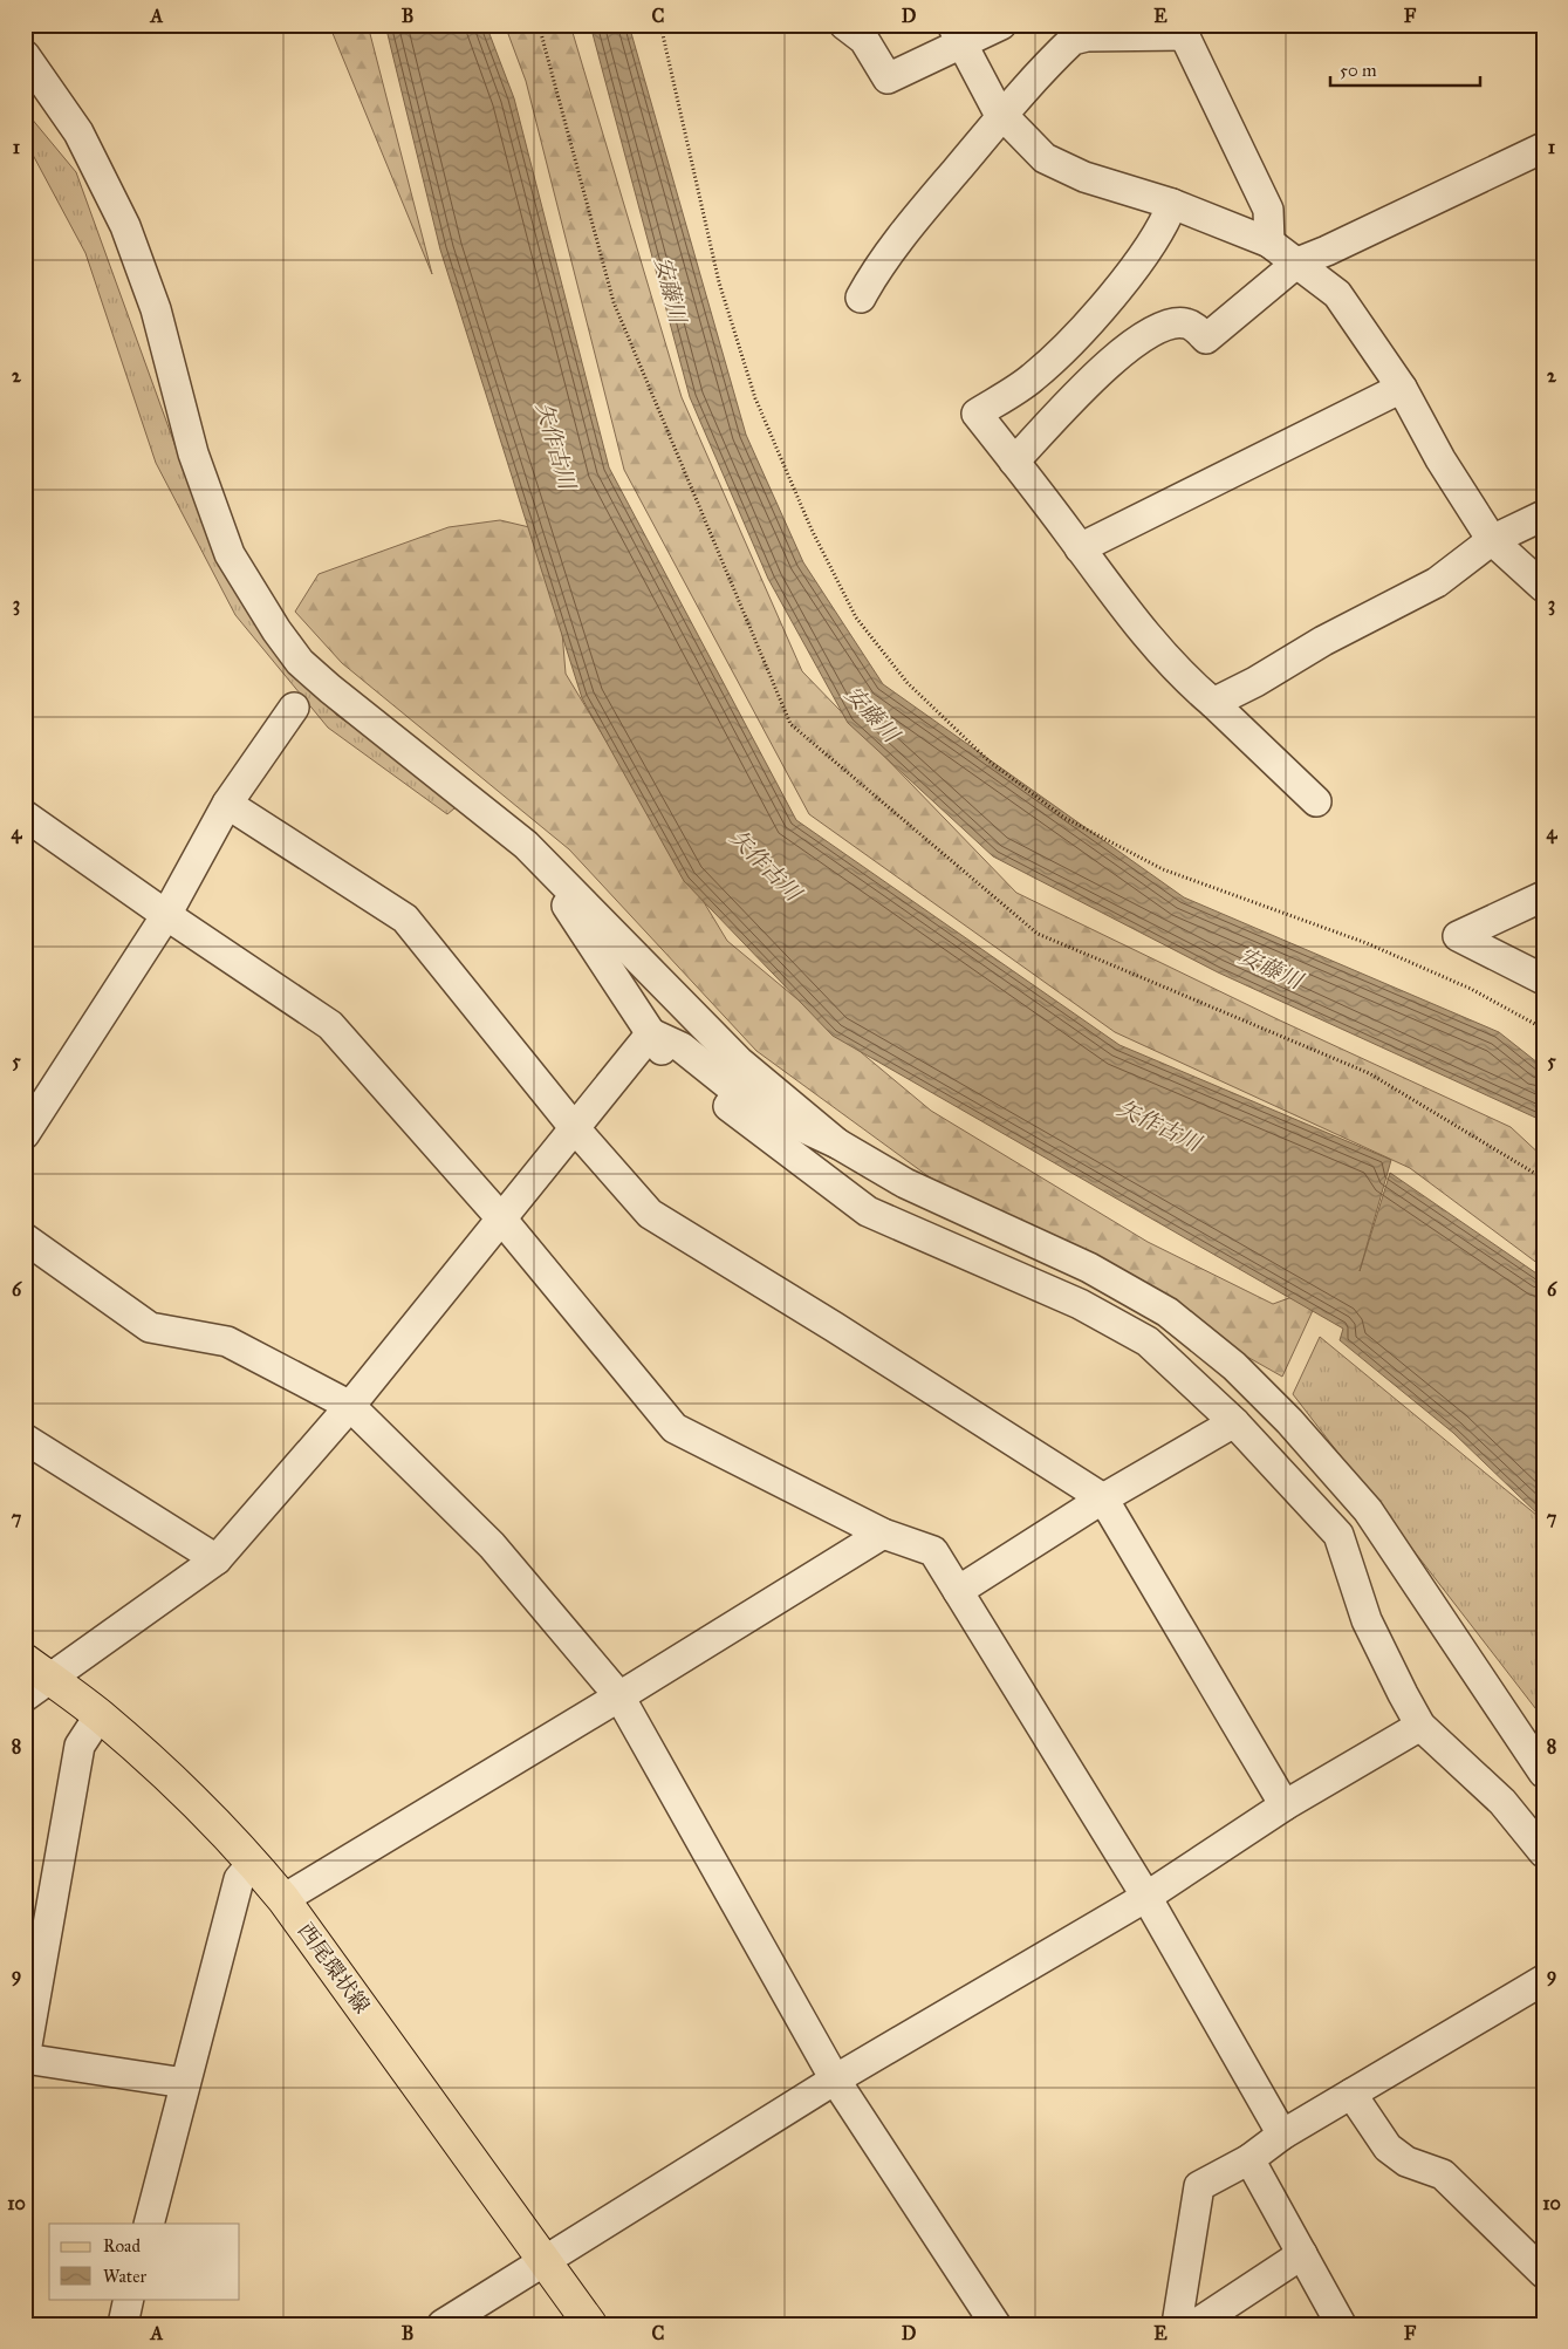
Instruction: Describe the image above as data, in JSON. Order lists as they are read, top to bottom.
{
  "streets": {
    "main road": ["西尾環状線"]
  },
  "water": ["安藤川", "矢作古川"],
  "legend": ["Road", "Water"],
  "scale_bar": "50 m",
  "grid": {
    "columns": [
      "A",
      "B",
      "C",
      "D",
      "E",
      "F"
    ],
    "rows": [
      "1",
      "2",
      "3",
      "4",
      "5",
      "6",
      "7",
      "8",
      "9",
      "10"
    ]
  }
}
